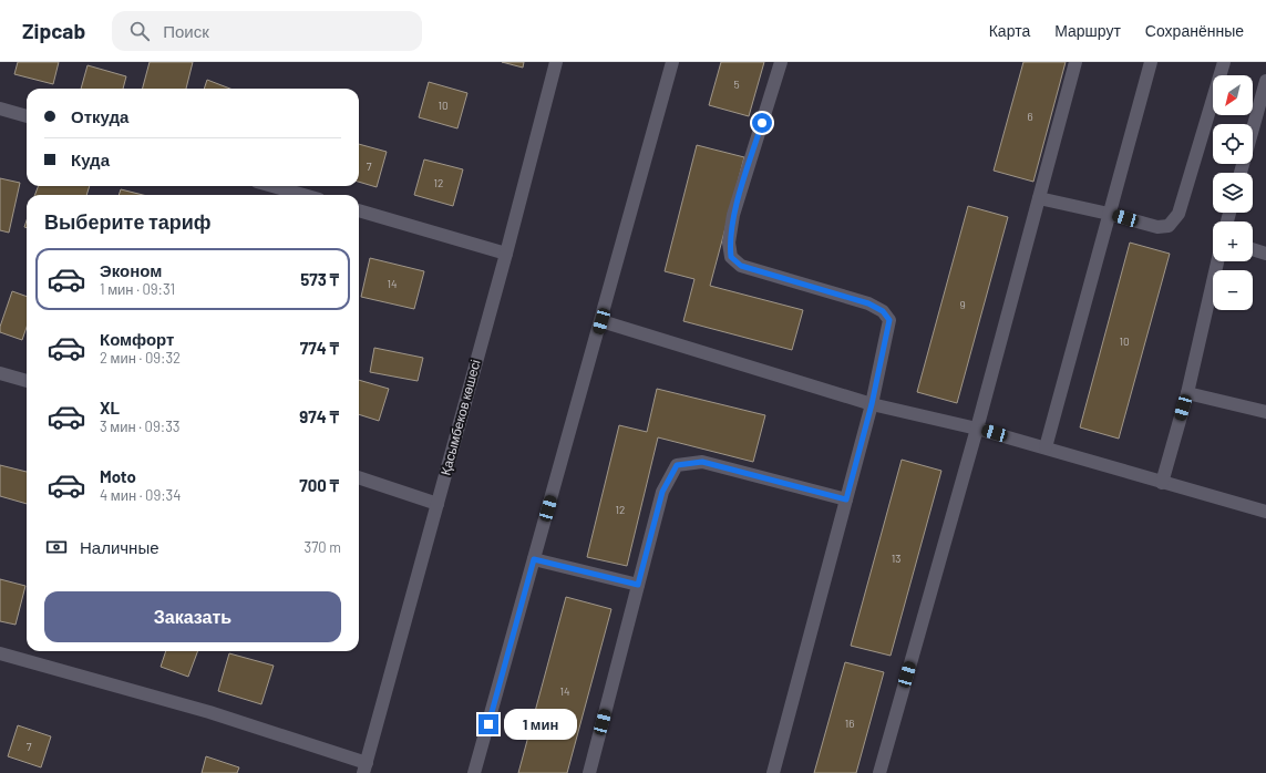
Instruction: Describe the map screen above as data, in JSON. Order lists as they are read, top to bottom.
{
  "streets": {
    "street": ["Қасымбеков көшесі"]
  },
  "house_numbers": [
    "5",
    "10",
    "6",
    "7",
    "12",
    "14",
    "9",
    "10",
    "12",
    "13",
    "14",
    "16",
    "7"
  ],
  "north": "bottom left",
  "page": {
    "header": "Zipcab",
    "search": "Поиск",
    "nav": ["Карта", "Маршрут", "Сохранённые"],
    "map_buttons": ["+", "−"],
    "banner": ["Откуда", "Куда"],
    "heading": "Выберите тариф",
    "list": [
      {
        "name": "Эконом",
        "note": "1 мин · 09:31",
        "value": "573 ₸"
      },
      {
        "name": "Комфорт",
        "note": "2 мин · 09:32",
        "value": "774 ₸"
      },
      {
        "name": "XL",
        "note": "3 мин · 09:33",
        "value": "974 ₸"
      },
      {
        "name": "Moto",
        "note": "4 мин · 09:34",
        "value": "700 ₸"
      }
    ],
    "pay": ["Наличные", "370 m"],
    "buttons": "Заказать",
    "bubble": "1 мин"
  }
}
